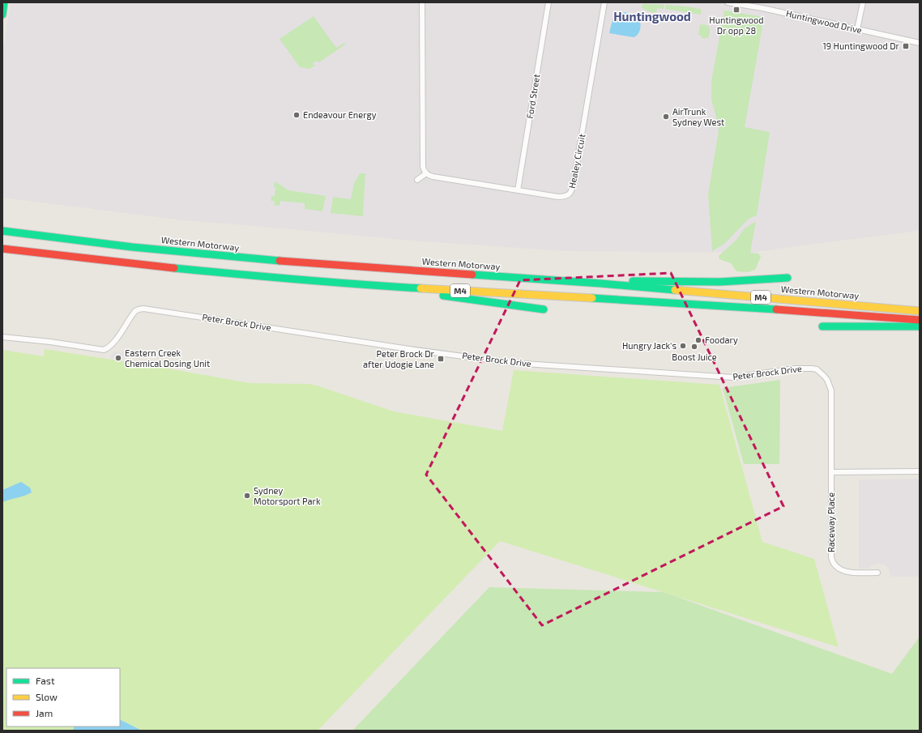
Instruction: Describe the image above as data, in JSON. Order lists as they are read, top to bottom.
{
  "streets": {
    "main road": ["Western Motorway", "M4"],
    "street": [
      "Huntingwood Drive",
      "Ford Street",
      "Healey Circuit",
      "Peter Brock Drive",
      "Raceway Place"
    ]
  },
  "crossings": [
    ["Ford Street", "Healey Circuit"],
    ["Peter Brock Drive", "Raceway Place"]
  ],
  "districts": ["Huntingwood"],
  "places": {
    "transit": ["Huntingwood Dr opp 28", "19 Huntingwood Dr", "Peter Brock Dr after Udogie Lane"],
    "other": [
      "Endeavour Energy",
      "AirTrunk Sydney West",
      "Foodary",
      "Hungry Jack's",
      "Boost Juice",
      "Eastern Creek Chemical Dosing Unit",
      "Sydney Motorsport Park"
    ]
  },
  "legend": ["Fast", "Slow", "Jam"]
}
